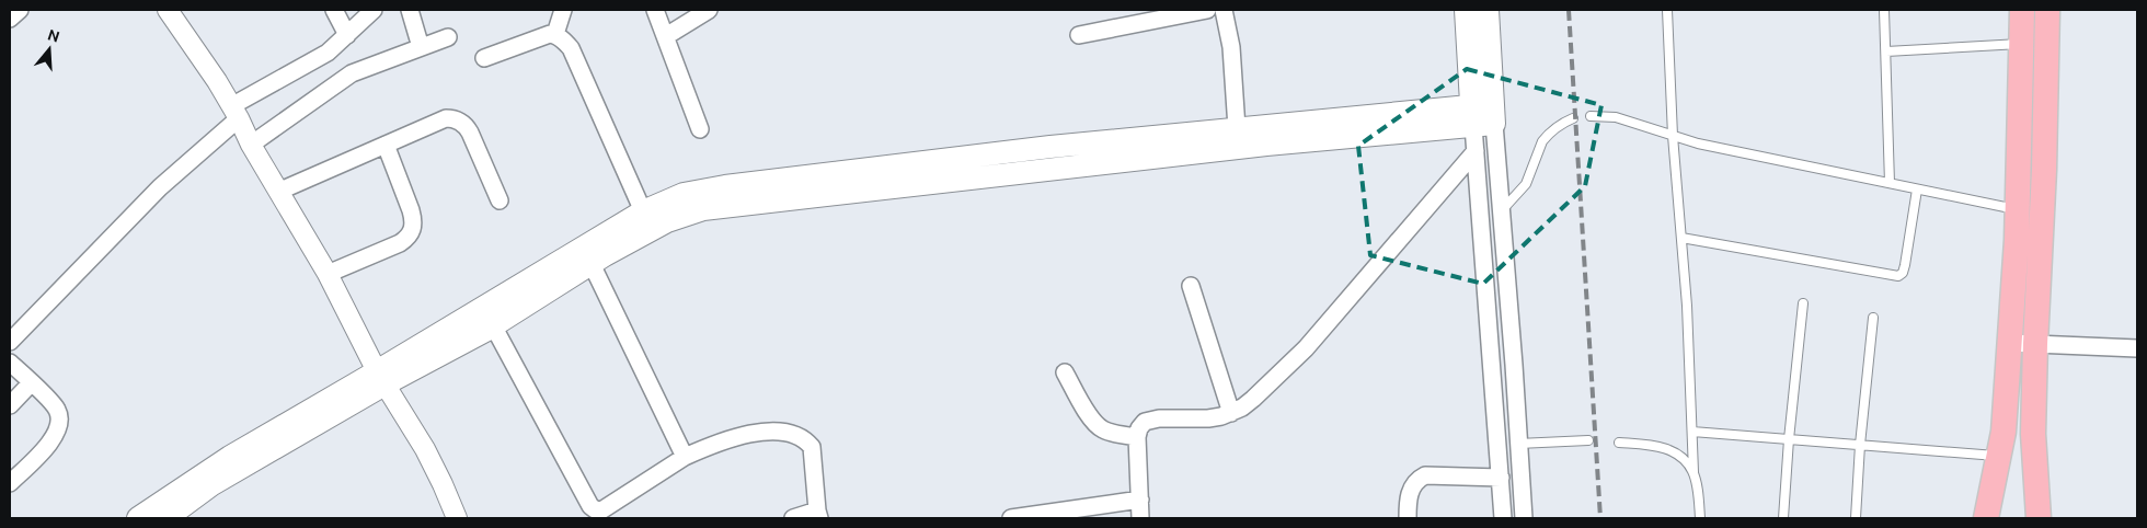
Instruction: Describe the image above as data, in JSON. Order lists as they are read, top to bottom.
{
  "north": "top"
}
